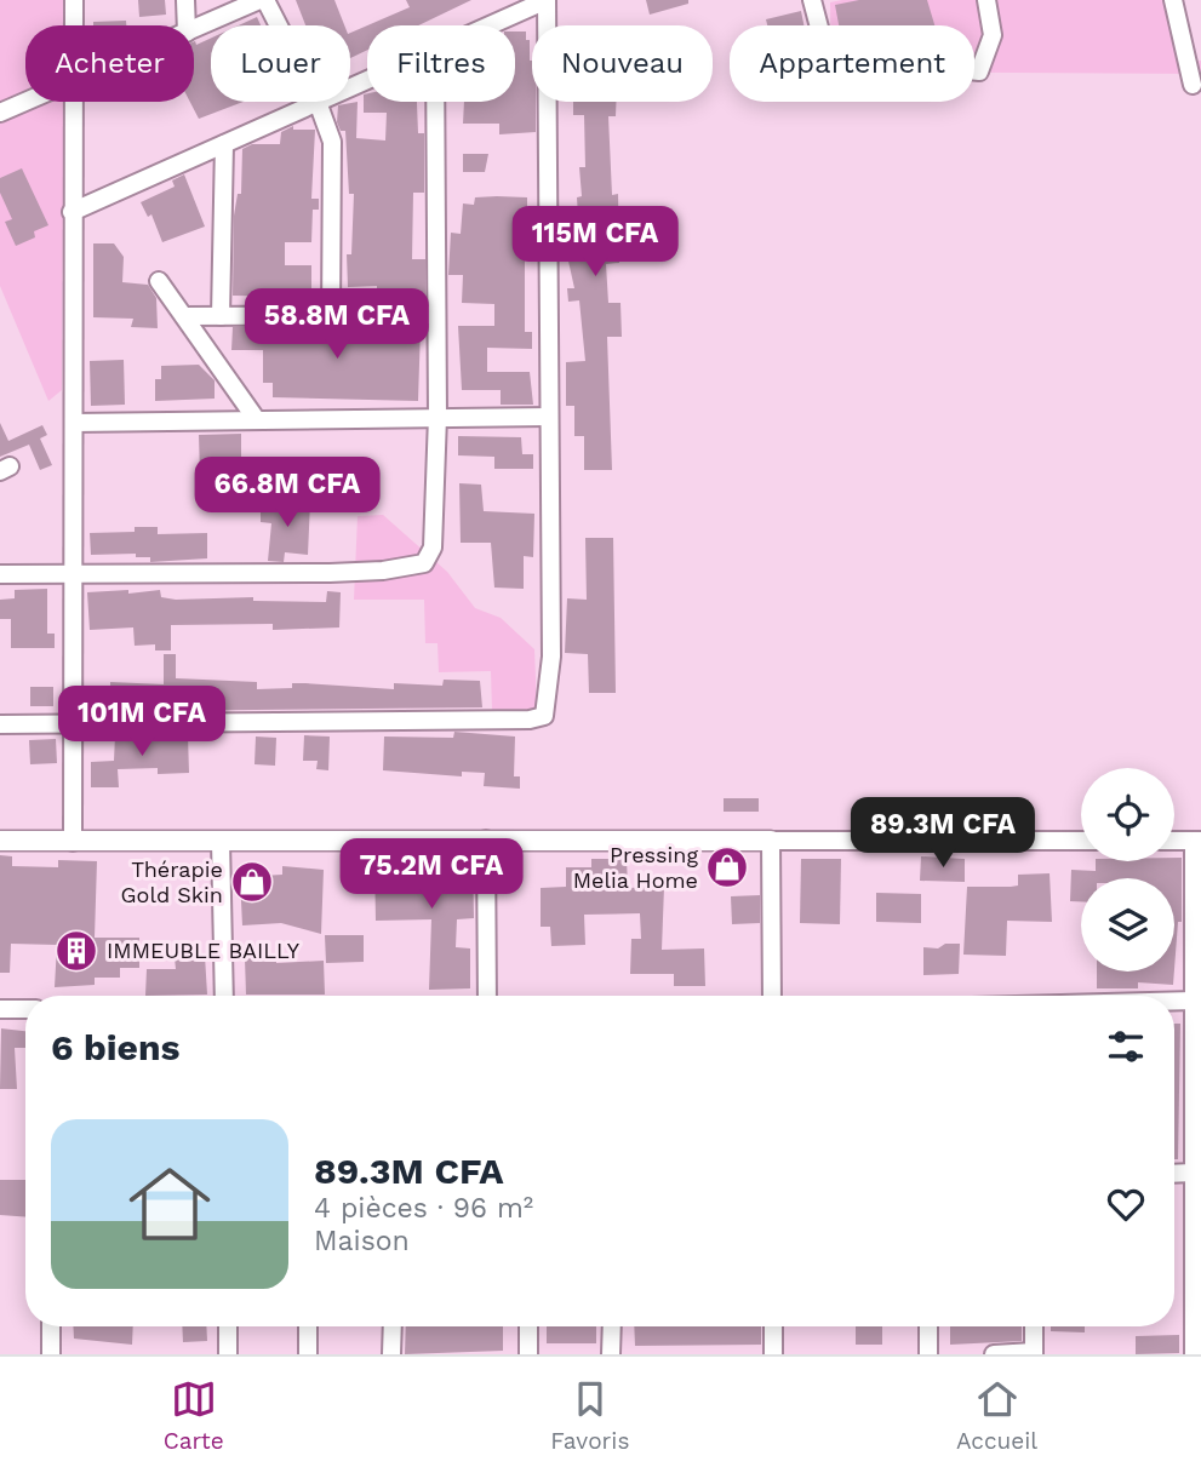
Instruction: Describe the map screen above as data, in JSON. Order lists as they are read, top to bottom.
{
  "places": {
    "shop": ["Pressing Melia Home", "Thérapie Gold Skin"],
    "building": ["IMMEUBLE BAILLY"]
  },
  "page": {
    "chip": [
      "Acheter",
      "Louer",
      "Filtres",
      "Nouveau",
      "Appartement"
    ],
    "price": [
      "115M CFA",
      "58.8M CFA",
      "66.8M CFA",
      "101M CFA",
      "89.3M CFA",
      "75.2M CFA"
    ],
    "heading": "6 biens",
    "list": [
      {
        "name": "89.3M CFA",
        "note": "4 pièces · 96 m² · Maison"
      }
    ],
    "tabs": ["Carte", "Favoris", "Accueil"]
  }
}
